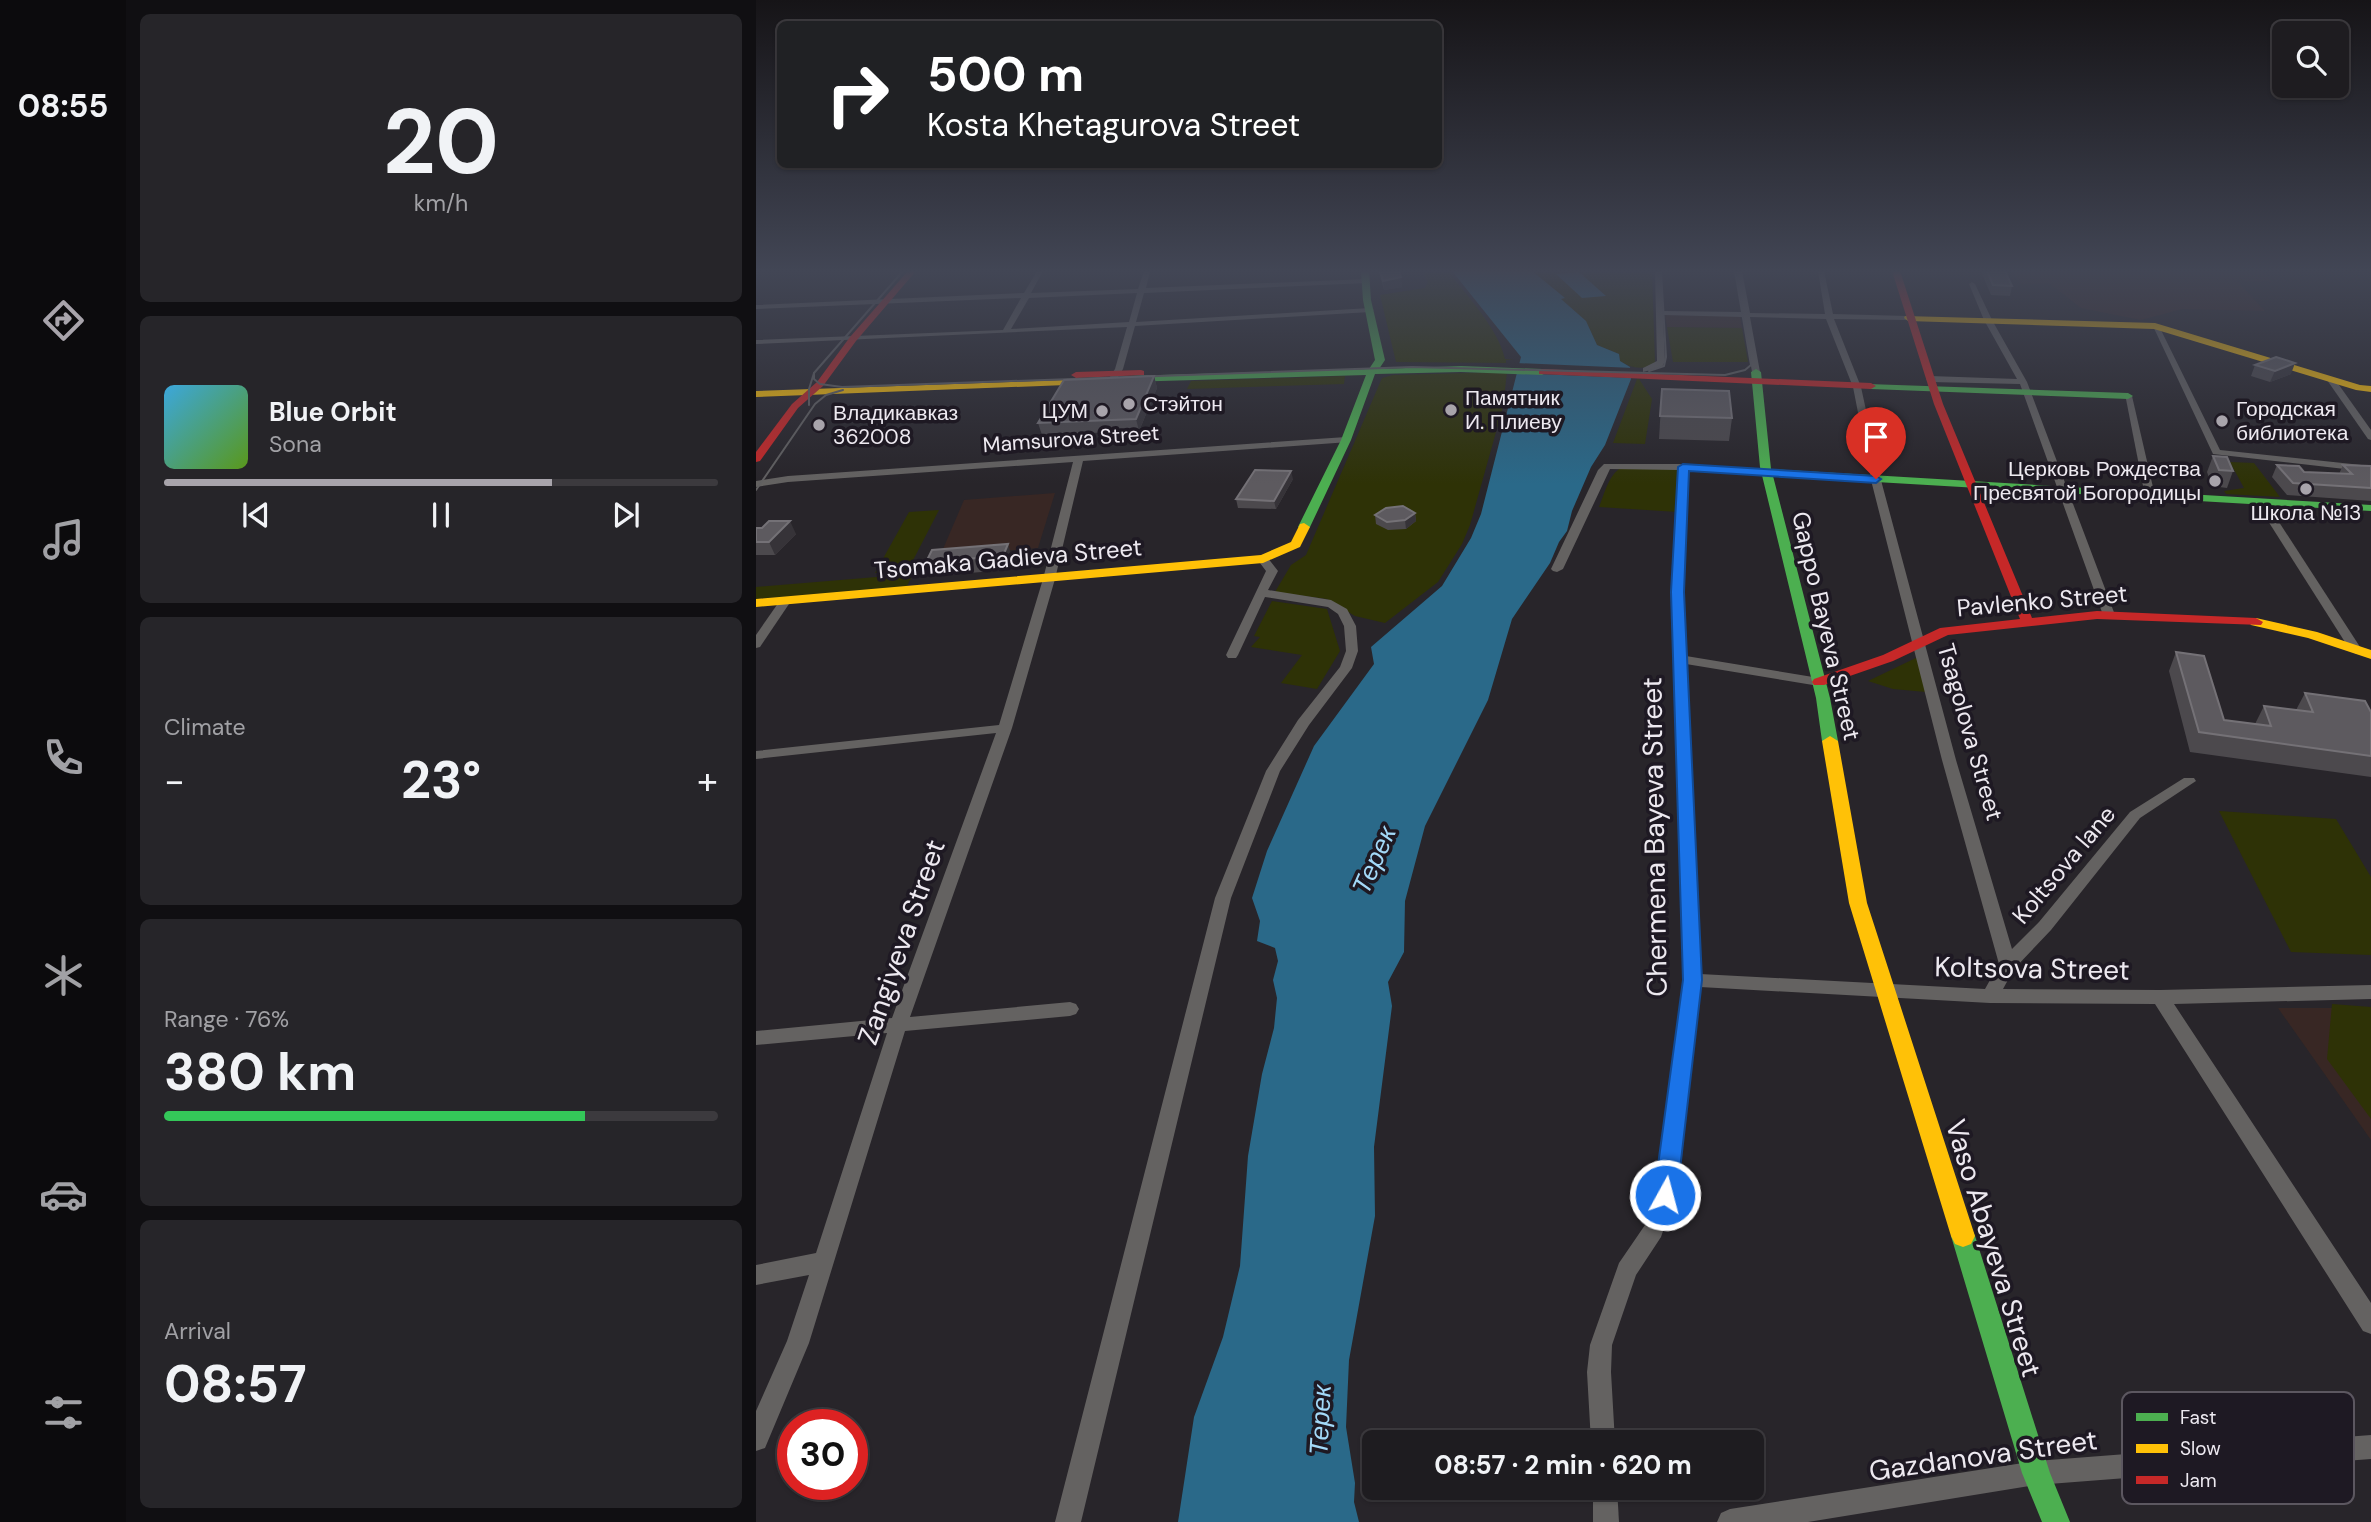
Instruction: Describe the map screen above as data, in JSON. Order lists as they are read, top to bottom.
{
  "streets": {
    "main road": [
      "Tsomaka Gadieva Street",
      "Pavlenko Street",
      "Gappo Bayeva Street",
      "Vaso Abayeva Street"
    ],
    "street": [
      "Mamsurova Street",
      "Tsagolova Street",
      "Chermena Bayeva Street",
      "Koltsova lane",
      "Zangiyeva Street",
      "Koltsova Street",
      "Gazdanova Street"
    ]
  },
  "crossings": [
    ["Mamsurova Street", "Tsomaka Gadieva Street"],
    ["Mamsurova Street", "Zangiyeva Street"],
    ["Tsomaka Gadieva Street", "Zangiyeva Street"],
    ["Pavlenko Street", "Gappo Bayeva Street"],
    ["Pavlenko Street", "Tsagolova Street"],
    ["Pavlenko Street", "Chermena Bayeva Street"],
    ["Gappo Bayeva Street", "Koltsova Street"],
    ["Gappo Bayeva Street", "Vaso Abayeva Street"],
    ["Tsagolova Street", "Koltsova lane"],
    ["Chermena Bayeva Street", "Koltsova Street"],
    ["Koltsova lane", "Koltsova Street"],
    ["Koltsova Street", "Vaso Abayeva Street"],
    ["Vaso Abayeva Street", "Gazdanova Street"]
  ],
  "water": ["Терек"],
  "places": [
    "Стэйтон",
    "Памятник И. Плиеву",
    "ЦУМ",
    "Городская библиотека",
    "Владикавказ 362008",
    "Церковь Рождества Пресвятой Богородицы",
    "Школа №13"
  ],
  "legend": ["Fast", "Slow", "Jam"],
  "page": {
    "tabs": "08:55",
    "tile": [
      ["20", "km/h"],
      "Climate",
      ["Range · 76%", "380 km"],
      ["Arrival", "08:57"]
    ],
    "turn": ["500 m", "Kosta Khetagurova Street"],
    "song": ["Blue Orbit", "Sona"],
    "heat": ["−", "23°", "+"],
    "limit": "30",
    "trip": "08:57 · 2 min · 620 m"
  }
}
